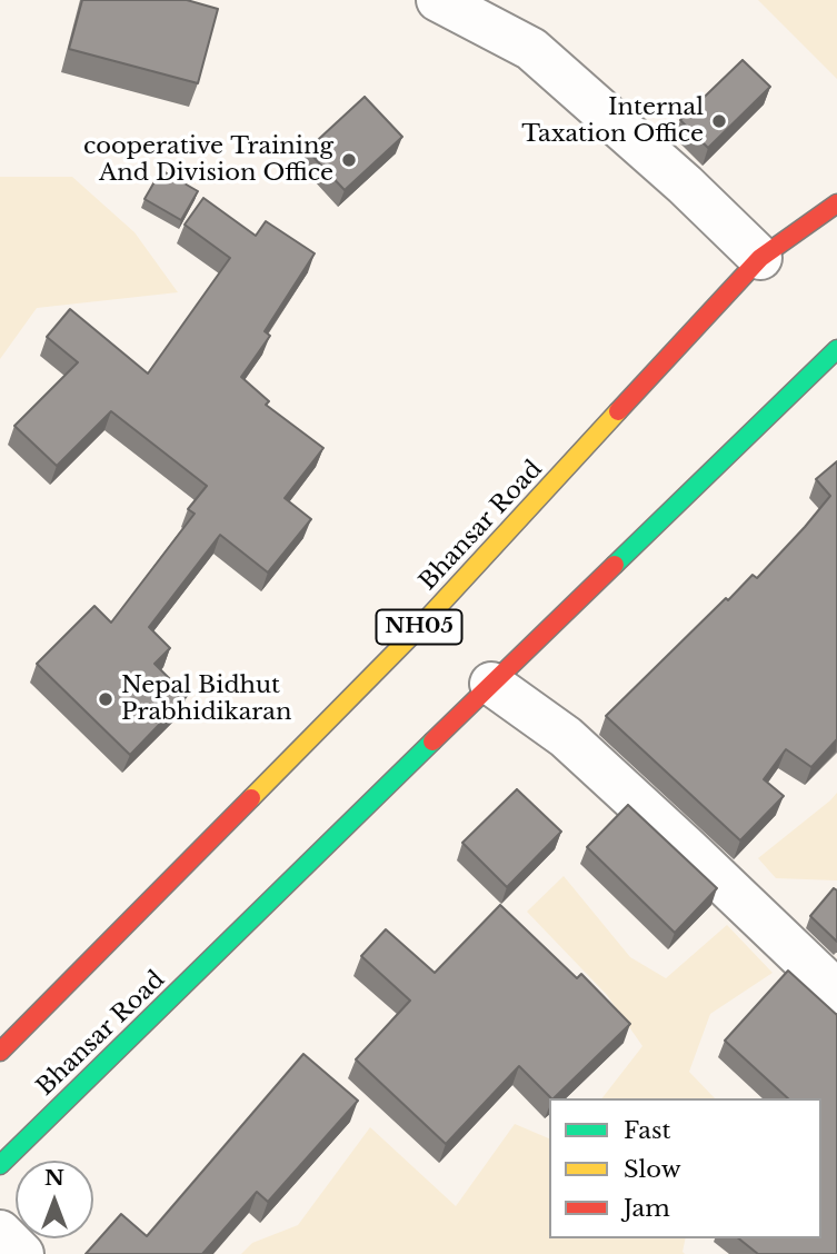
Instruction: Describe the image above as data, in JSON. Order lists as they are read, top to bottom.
{
  "streets": {
    "highway": ["Bhansar Road", "NH05"]
  },
  "places": ["Internal Taxation Office", "cooperative Training And Division Office", "Nepal Bidhut Prabhidikaran"],
  "legend": ["Fast", "Slow", "Jam"],
  "north": "top"
}
